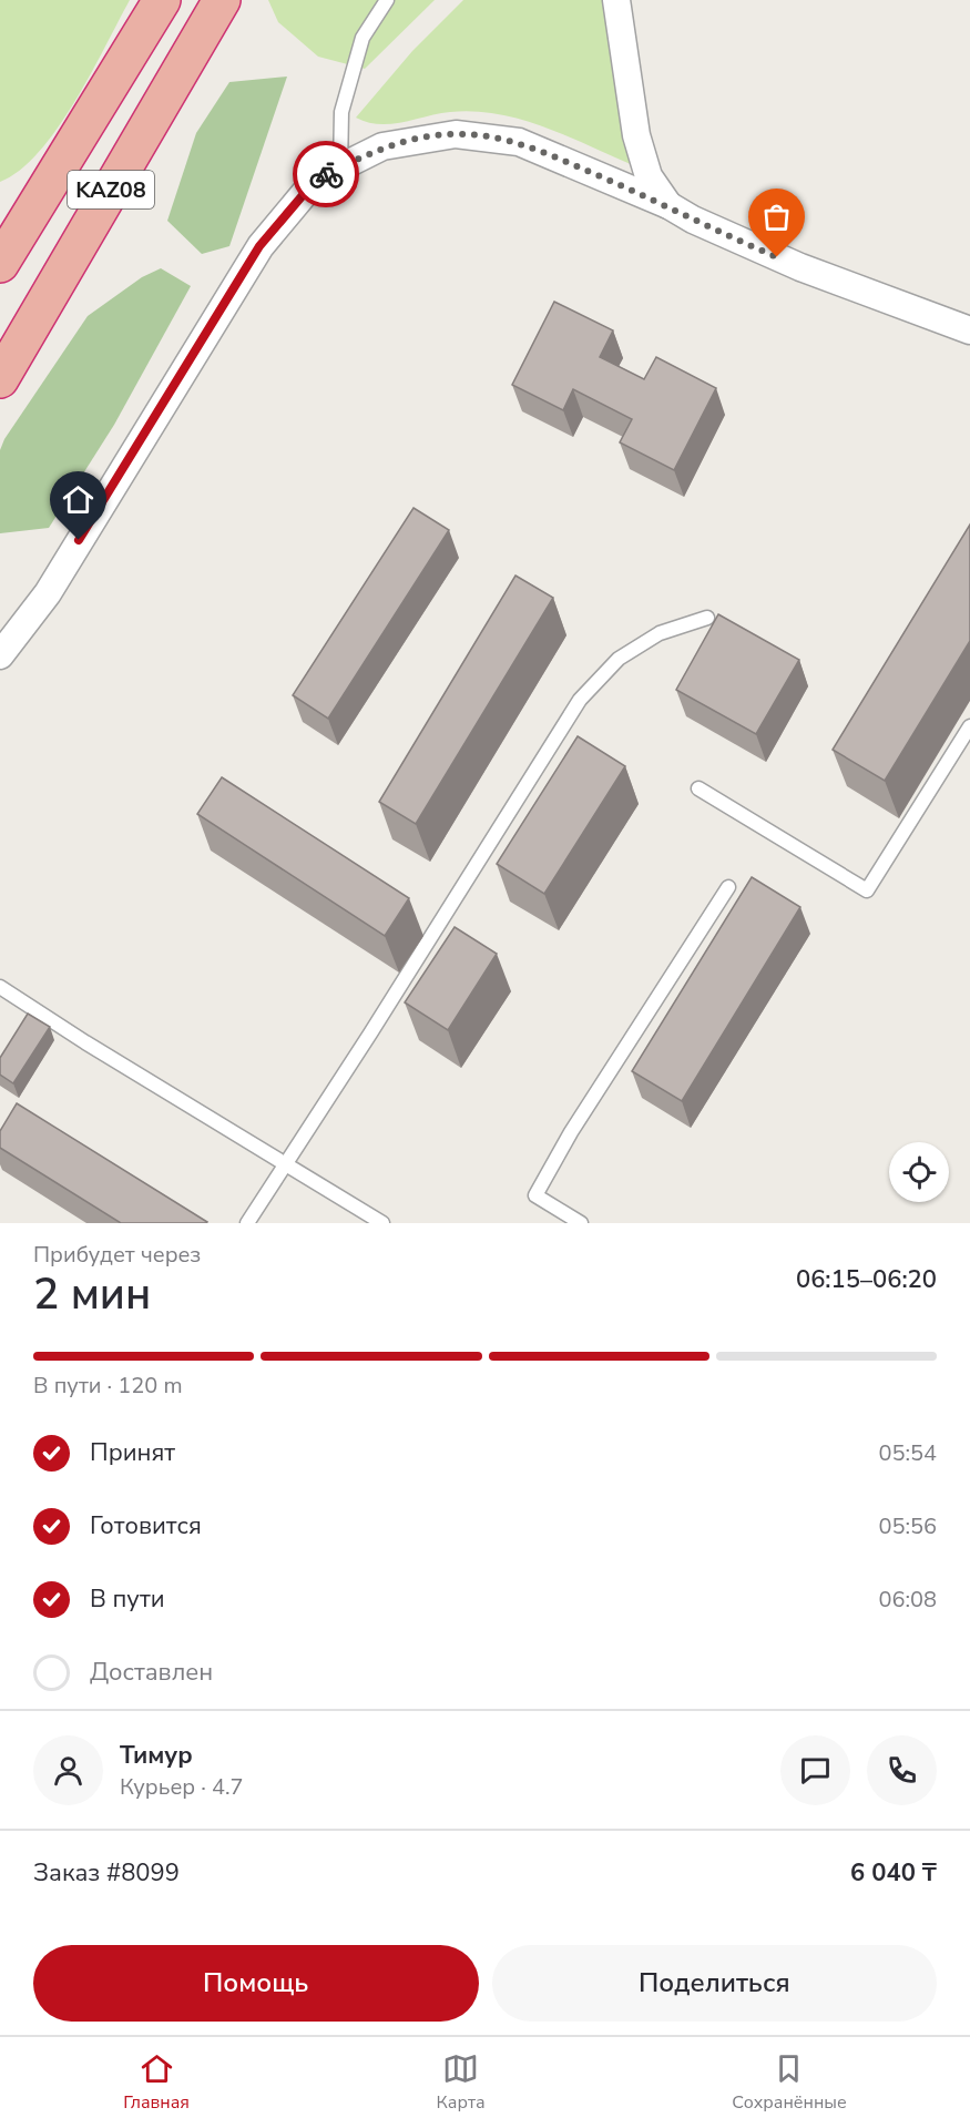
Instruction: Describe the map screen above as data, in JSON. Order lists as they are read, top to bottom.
{
  "streets": {
    "highway": ["KAZ08"]
  },
  "page": {
    "heading": ["2 мин", "Прибудет через", "06:15–06:20"],
    "panel": [
      "Тимур",
      "Курьер · 4.7",
      "Заказ #8099",
      "6 040 ₸"
    ],
    "bar": "В пути · 120 m",
    "list": [
      ["Принят", "05:54"],
      ["Готовится", "05:56"],
      ["В пути", "06:08"],
      "Доставлен"
    ],
    "buttons": ["Помощь", "Поделиться"],
    "tabs": ["Главная", "Карта", "Сохранённые"]
  }
}
